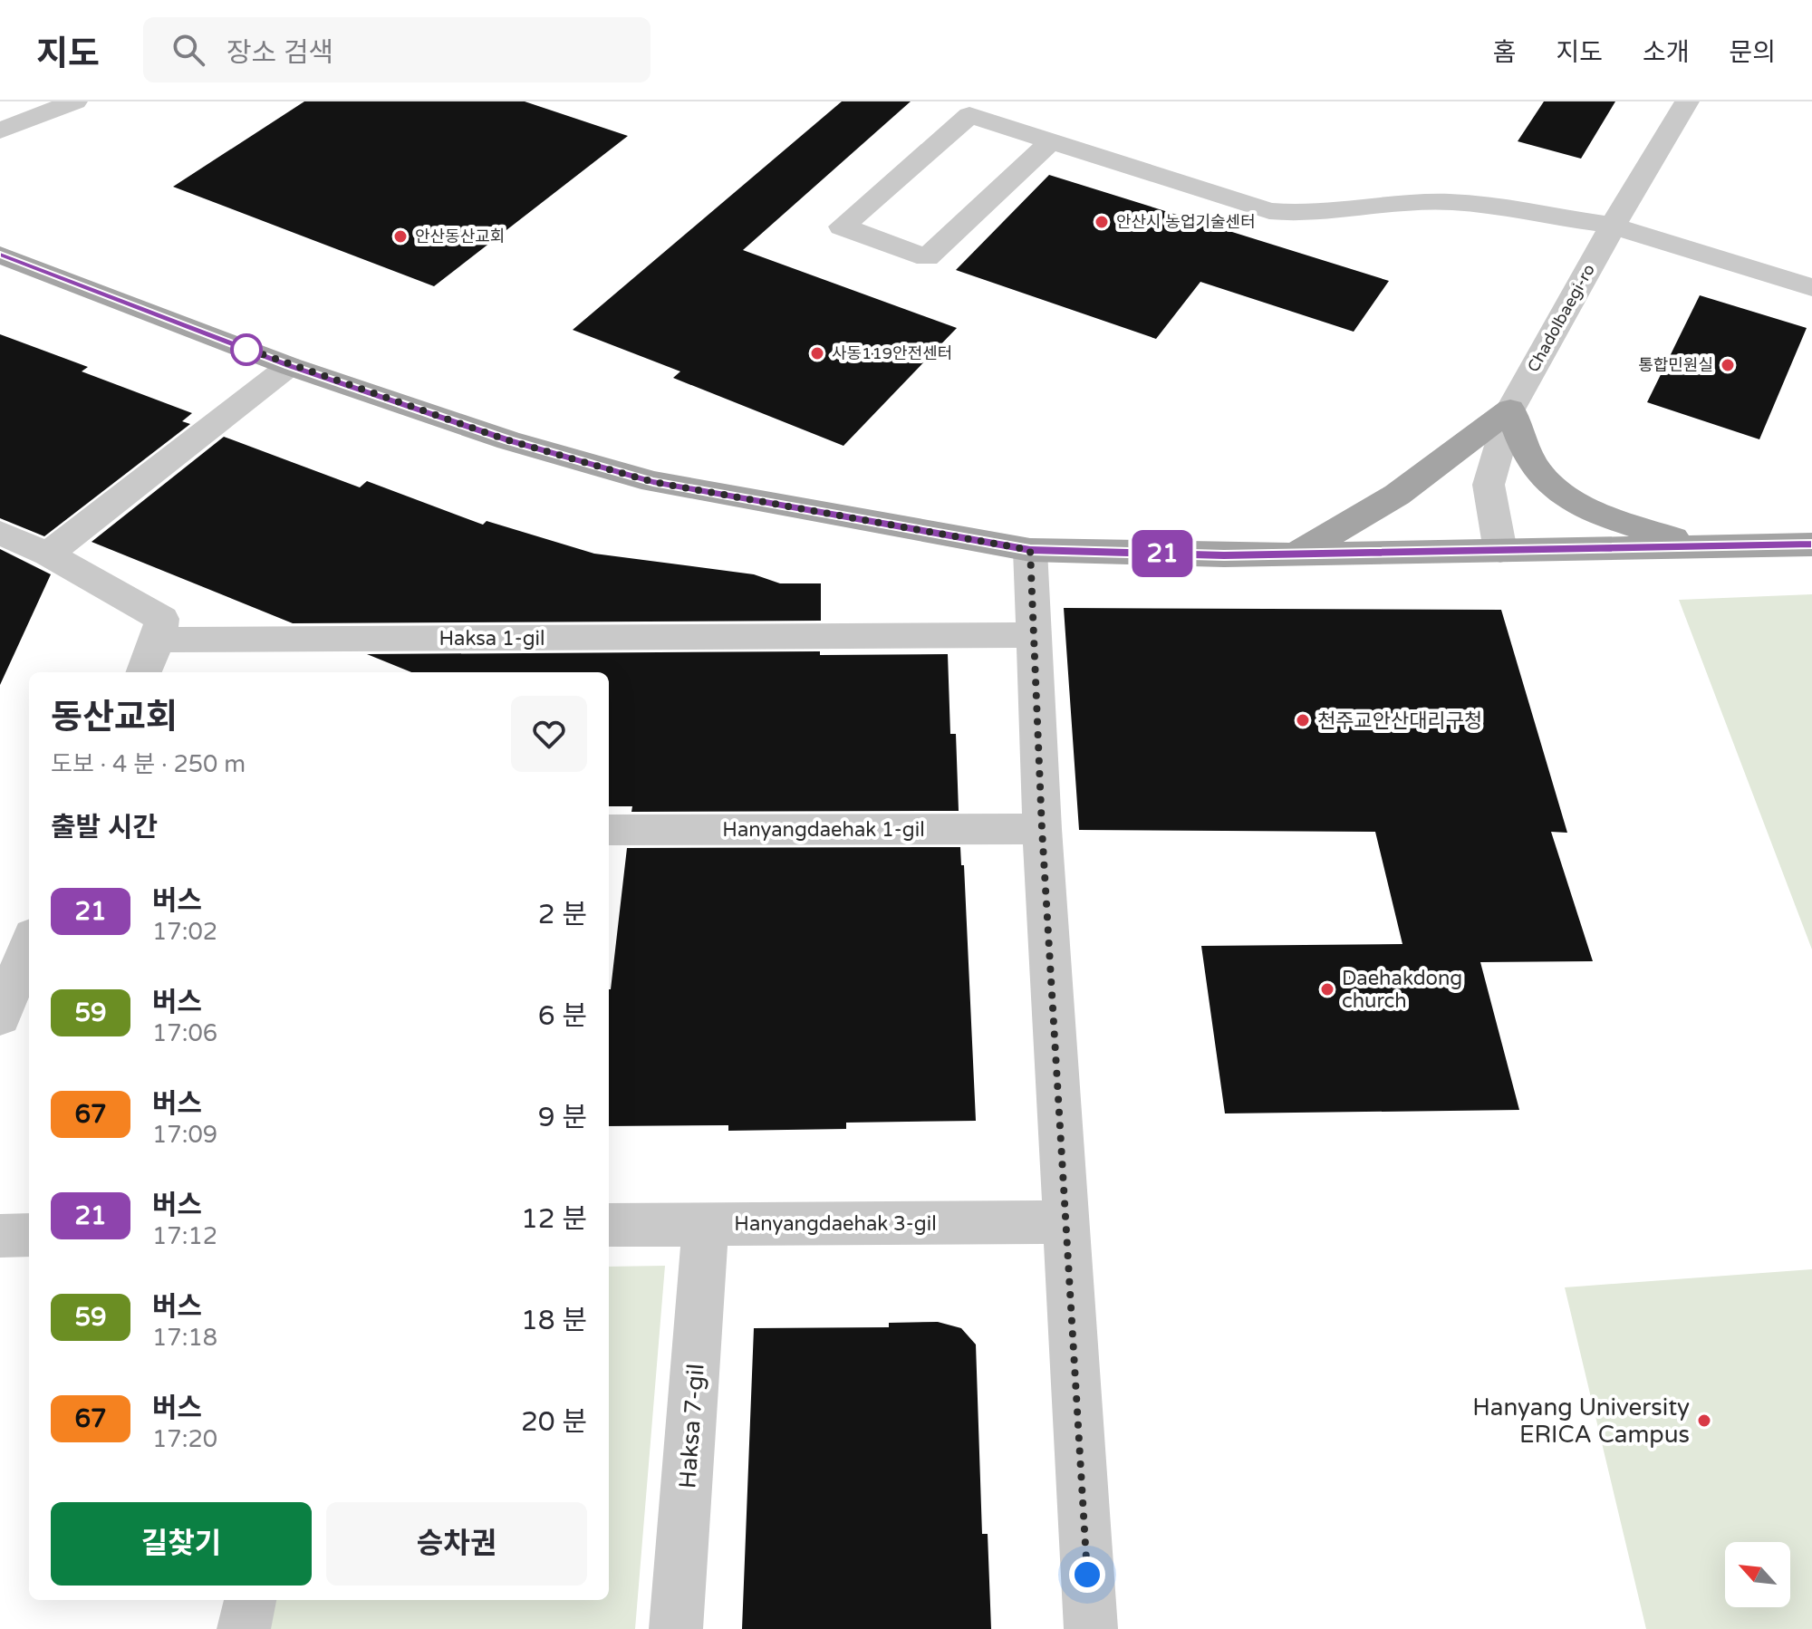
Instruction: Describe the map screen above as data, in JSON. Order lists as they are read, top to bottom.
{
  "streets": {
    "street": [
      "Chadolbaegi-ro",
      "Haksa 1-gil",
      "Hanyangdaehak 1-gil",
      "Hanyangdaehak 3-gil",
      "Haksa 7-gil"
    ]
  },
  "crossings": [
    ["Hanyangdaehak 3-gil", "Haksa 7-gil"]
  ],
  "places": [
    "안산시 농업기술센터",
    "안산동산교회",
    "사동119안전센터",
    "통합민원실",
    "천주교안산대리구청",
    "Daehakdong church",
    "Hanyang University ERICA Campus"
  ],
  "lines": ["bus line 21"],
  "north": "top left",
  "page": {
    "header": "지도",
    "search": "장소 검색",
    "nav": [
      "홈",
      "지도",
      "소개",
      "문의"
    ],
    "on_map": "21",
    "heading": [
      ["동산교회", "도보 · 4 분 · 250 m"],
      "출발 시간"
    ],
    "list": [
      {
        "mark": "21",
        "name": "버스",
        "note": "17:02",
        "value": "2 분"
      },
      {
        "mark": "59",
        "name": "버스",
        "note": "17:06",
        "value": "6 분"
      },
      {
        "mark": "67",
        "name": "버스",
        "note": "17:09",
        "value": "9 분"
      },
      {
        "mark": "21",
        "name": "버스",
        "note": "17:12",
        "value": "12 분"
      },
      {
        "mark": "59",
        "name": "버스",
        "note": "17:18",
        "value": "18 분"
      },
      {
        "mark": "67",
        "name": "버스",
        "note": "17:20",
        "value": "20 분"
      }
    ],
    "buttons": ["길찾기", "승차권"]
  }
}
